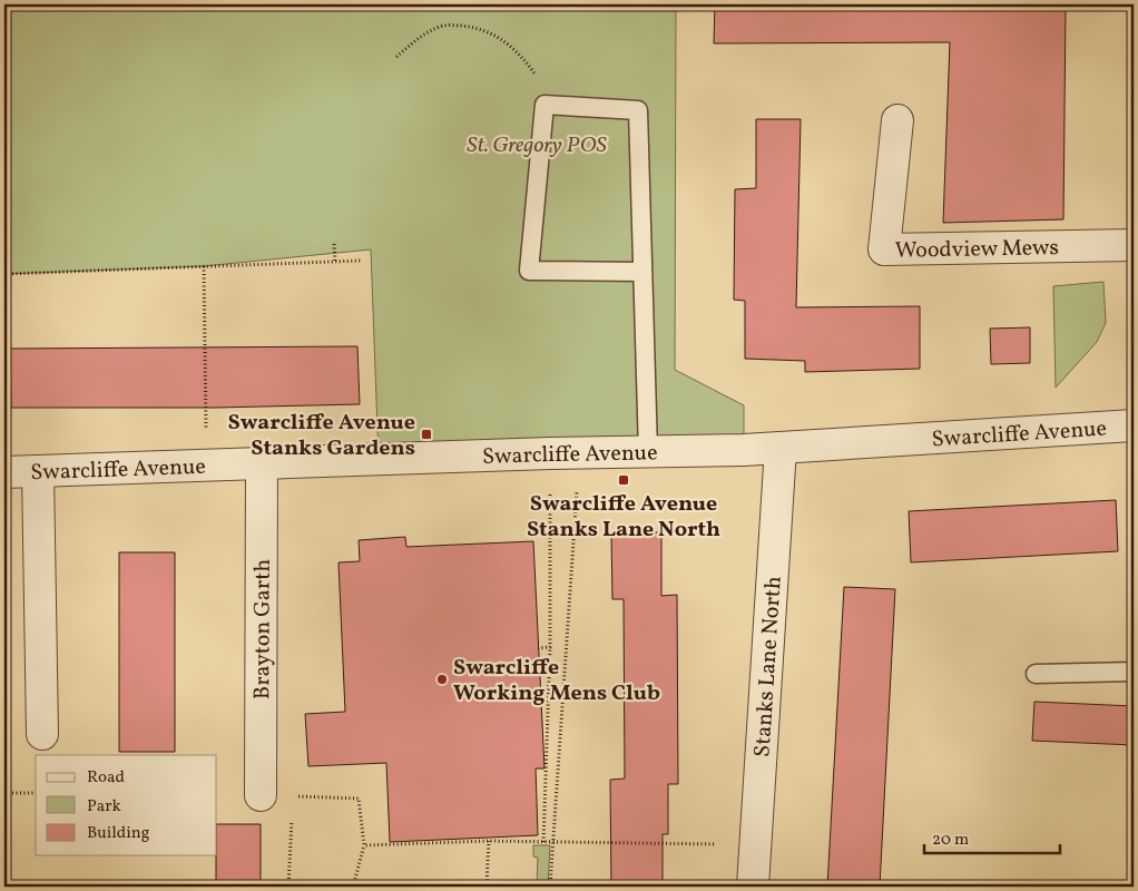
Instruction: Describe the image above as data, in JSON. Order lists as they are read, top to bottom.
{
  "streets": {
    "street": [
      "Woodview Mews",
      "Swarcliffe Avenue",
      "Brayton Garth",
      "Stanks Lane North"
    ]
  },
  "crossings": [
    ["Swarcliffe Avenue", "Brayton Garth"],
    ["Swarcliffe Avenue", "Stanks Lane North"]
  ],
  "parks": ["St. Gregory POS"],
  "places": {
    "transit": ["Swarcliffe Avenue Stanks Gardens", "Swarcliffe Avenue Stanks Lane North"],
    "other": ["Swarcliffe Working Mens Club"]
  },
  "legend": ["Road", "Park", "Building"],
  "scale_bar": "20 m"
}
